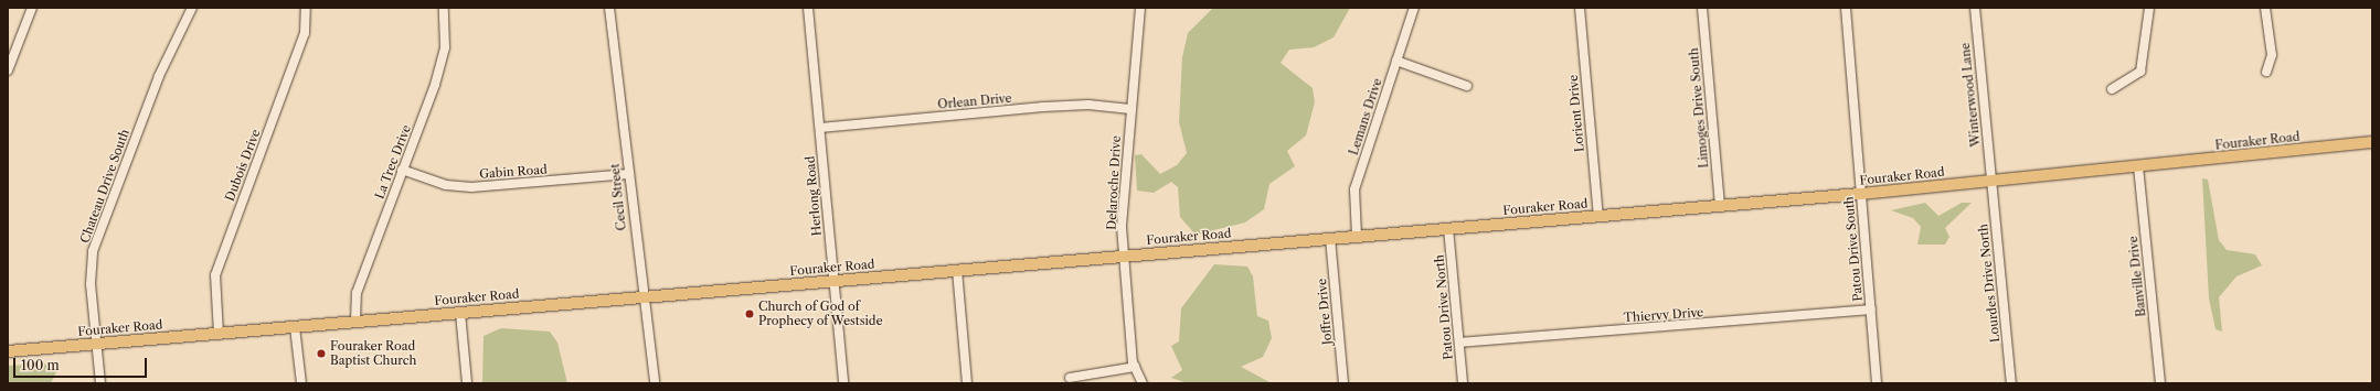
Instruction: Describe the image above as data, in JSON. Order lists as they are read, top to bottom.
{
  "streets": {
    "main road": ["Fouraker Road"],
    "street": [
      "Winterwood Lane",
      "Orlean Drive",
      "Limoges Drive South",
      "Lorient Drive",
      "Lemans Drive",
      "La Trec Drive",
      "Dubois Drive",
      "Gabin Road",
      "Delaroche Drive",
      "Chateau Drive South",
      "Herlong Road",
      "Cecil Street",
      "Patou Drive South",
      "Banville Drive",
      "Lourdes Drive North",
      "Patou Drive North",
      "Joffre Drive",
      "Thiervy Drive"
    ]
  },
  "crossings": [
    ["Winterwood Lane", "Fouraker Road"],
    ["Winterwood Lane", "Lourdes Drive North"],
    ["Orlean Drive", "Delaroche Drive"],
    ["Orlean Drive", "Herlong Road"],
    ["Limoges Drive South", "Fouraker Road"],
    ["Lorient Drive", "Fouraker Road"],
    ["Lemans Drive", "Fouraker Road"],
    ["Fouraker Road", "La Trec Drive"],
    ["Fouraker Road", "Dubois Drive"],
    ["Fouraker Road", "Delaroche Drive"],
    ["Fouraker Road", "Chateau Drive South"],
    ["Fouraker Road", "Herlong Road"],
    ["Fouraker Road", "Cecil Street"],
    ["Fouraker Road", "Patou Drive South"],
    ["Fouraker Road", "Banville Drive"],
    ["Fouraker Road", "Lourdes Drive North"],
    ["Fouraker Road", "Patou Drive North"],
    ["Fouraker Road", "Joffre Drive"],
    ["La Trec Drive", "Gabin Road"],
    ["Gabin Road", "Cecil Street"],
    ["Patou Drive South", "Thiervy Drive"],
    ["Patou Drive North", "Thiervy Drive"]
  ],
  "places": ["Church of God of Prophecy of Westside", "Fouraker Road Baptist Church"],
  "scale_bar": "100 m"
}
